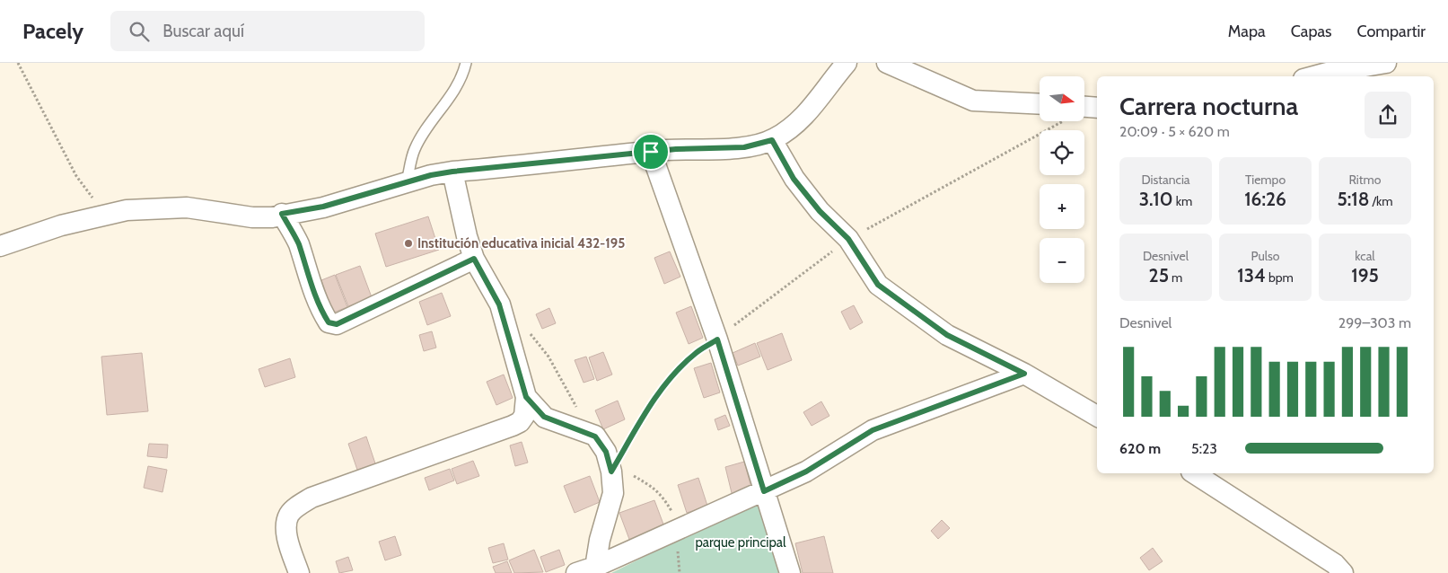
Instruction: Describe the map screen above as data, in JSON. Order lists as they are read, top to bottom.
{
  "parks": ["parque principal"],
  "places": ["Institución educativa inicial 432-195"],
  "north": "right",
  "page": {
    "header": "Pacely",
    "search": "Buscar aquí",
    "nav": ["Mapa", "Capas", "Compartir"],
    "map_buttons": ["+", "−"],
    "heading": ["Carrera nocturna", "20:09 · 5 × 620 m"],
    "stats": [
      ["Distancia", "3.10 km"],
      ["Tiempo", "16:26"],
      ["Ritmo", "5:18 /km"],
      ["Desnivel", "25 m"],
      ["Pulso", "134 bpm"],
      ["kcal", "195"]
    ],
    "chart": ["Desnivel", "299–303 m"],
    "list": [
      {
        "name": "620 m",
        "note": "5:23"
      }
    ]
  }
}
